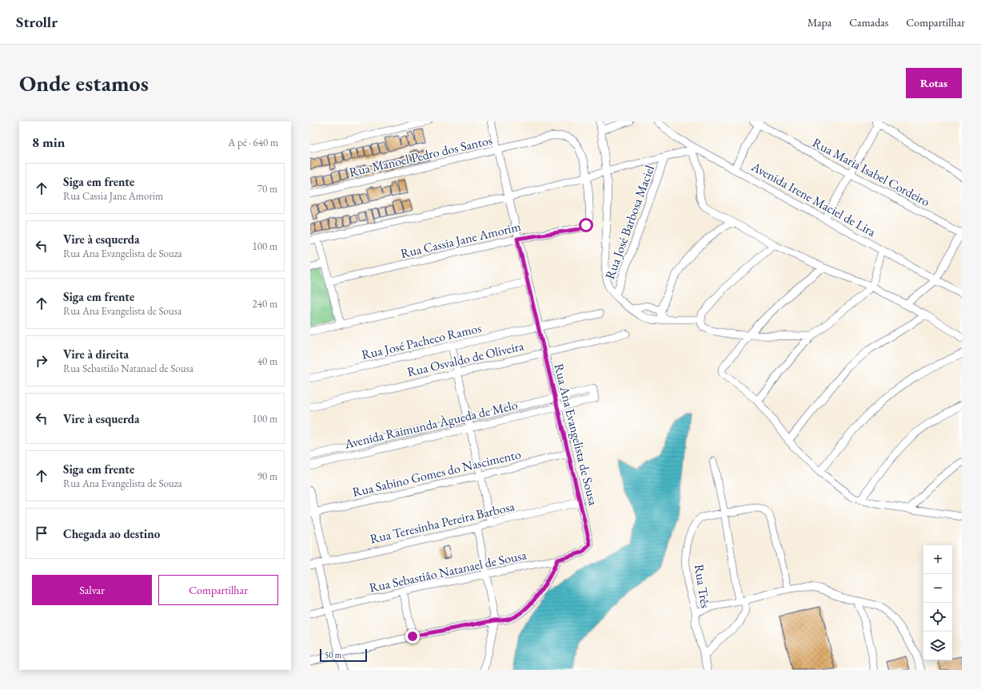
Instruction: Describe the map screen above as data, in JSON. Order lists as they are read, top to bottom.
{
  "streets": {
    "street": [
      "Rua Manoel Pedro dos Santos",
      "Rua Maria Isabel Cordeiro",
      "Avenida Irene Maciel de Lira",
      "Rua José Barbosa Maciel",
      "Rua Cassia Jane Amorim",
      "Rua José Pacheco Ramos",
      "Rua Osvaldo de Oliveira",
      "Avenida Raimunda Àgueda de Melo",
      "Rua Ana Evangelista de Sousa",
      "Rua Sabino Gomes do Nascimento",
      "Rua Teresinha Pereira Barbosa",
      "Rua Sebastião Natanael de Sousa",
      "Rua Três"
    ]
  },
  "crossings": [
    ["Rua Manoel Pedro dos Santos", "Rua Cassia Jane Amorim"],
    ["Rua Manoel Pedro dos Santos", "Rua Ana Evangelista de Sousa"],
    ["Rua Cassia Jane Amorim", "Rua Ana Evangelista de Sousa"],
    ["Rua José Pacheco Ramos", "Rua Ana Evangelista de Sousa"],
    ["Rua Osvaldo de Oliveira", "Rua Ana Evangelista de Sousa"],
    ["Avenida Raimunda Àgueda de Melo", "Rua Ana Evangelista de Sousa"],
    ["Rua Ana Evangelista de Sousa", "Rua Sabino Gomes do Nascimento"],
    ["Rua Ana Evangelista de Sousa", "Rua Teresinha Pereira Barbosa"],
    ["Rua Ana Evangelista de Sousa", "Rua Sebastião Natanael de Sousa"]
  ],
  "scale_bar": "50 m",
  "page": {
    "header": "Strollr",
    "nav": ["Mapa", "Camadas", "Compartilhar"],
    "buttons": [
      "Rotas",
      ["Salvar", "Compartilhar"]
    ],
    "title": "Onde estamos",
    "heading": ["8 min", "A pé · 640 m"],
    "list": [
      ["Siga em frente", "Rua Cassia Jane Amorim", "70 m"],
      ["Vire à esquerda", "Rua Ana Evangelista de Souza", "100 m"],
      ["Siga em frente", "Rua Ana Evangelista de Sousa", "240 m"],
      ["Vire à direita", "Rua Sebastião Natanael de Sousa", "40 m"],
      ["Vire à esquerda", "100 m"],
      ["Siga em frente", "Rua Ana Evangelista de Souza", "90 m"],
      "Chegada ao destino"
    ],
    "map_buttons": ["+", "−"],
    "scale": "50 m"
  }
}
